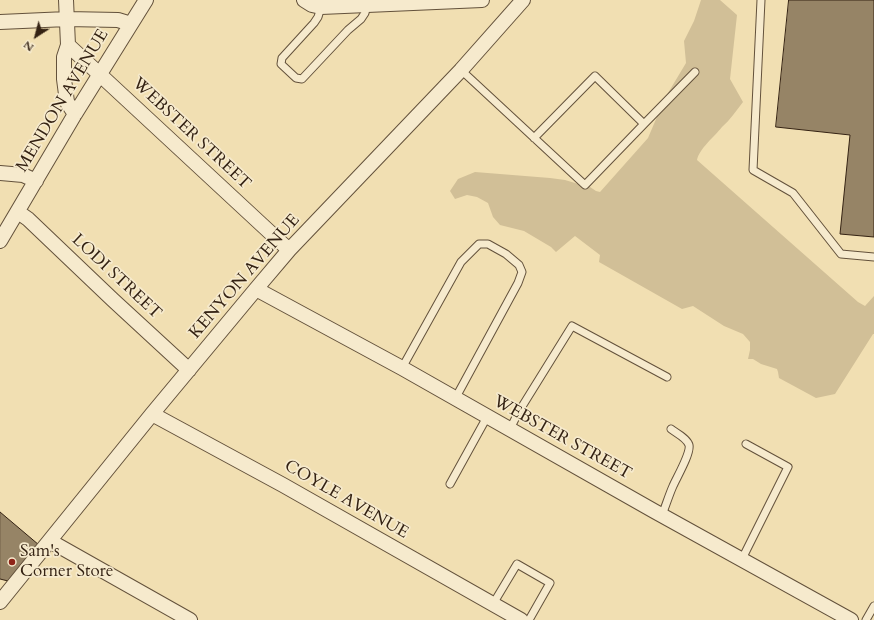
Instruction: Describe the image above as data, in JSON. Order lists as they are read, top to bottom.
{
  "streets": {
    "street": [
      "MENDON AVENUE",
      "WEBSTER STREET",
      "LODI STREET",
      "KENYON AVENUE",
      "COYLE AVENUE"
    ]
  },
  "crossings": [
    ["MENDON AVENUE", "WEBSTER STREET"],
    ["MENDON AVENUE", "LODI STREET"],
    ["WEBSTER STREET", "KENYON AVENUE"],
    ["LODI STREET", "KENYON AVENUE"],
    ["KENYON AVENUE", "COYLE AVENUE"]
  ],
  "places": ["Sam's Corner Store"],
  "north": "bottom left"
}
